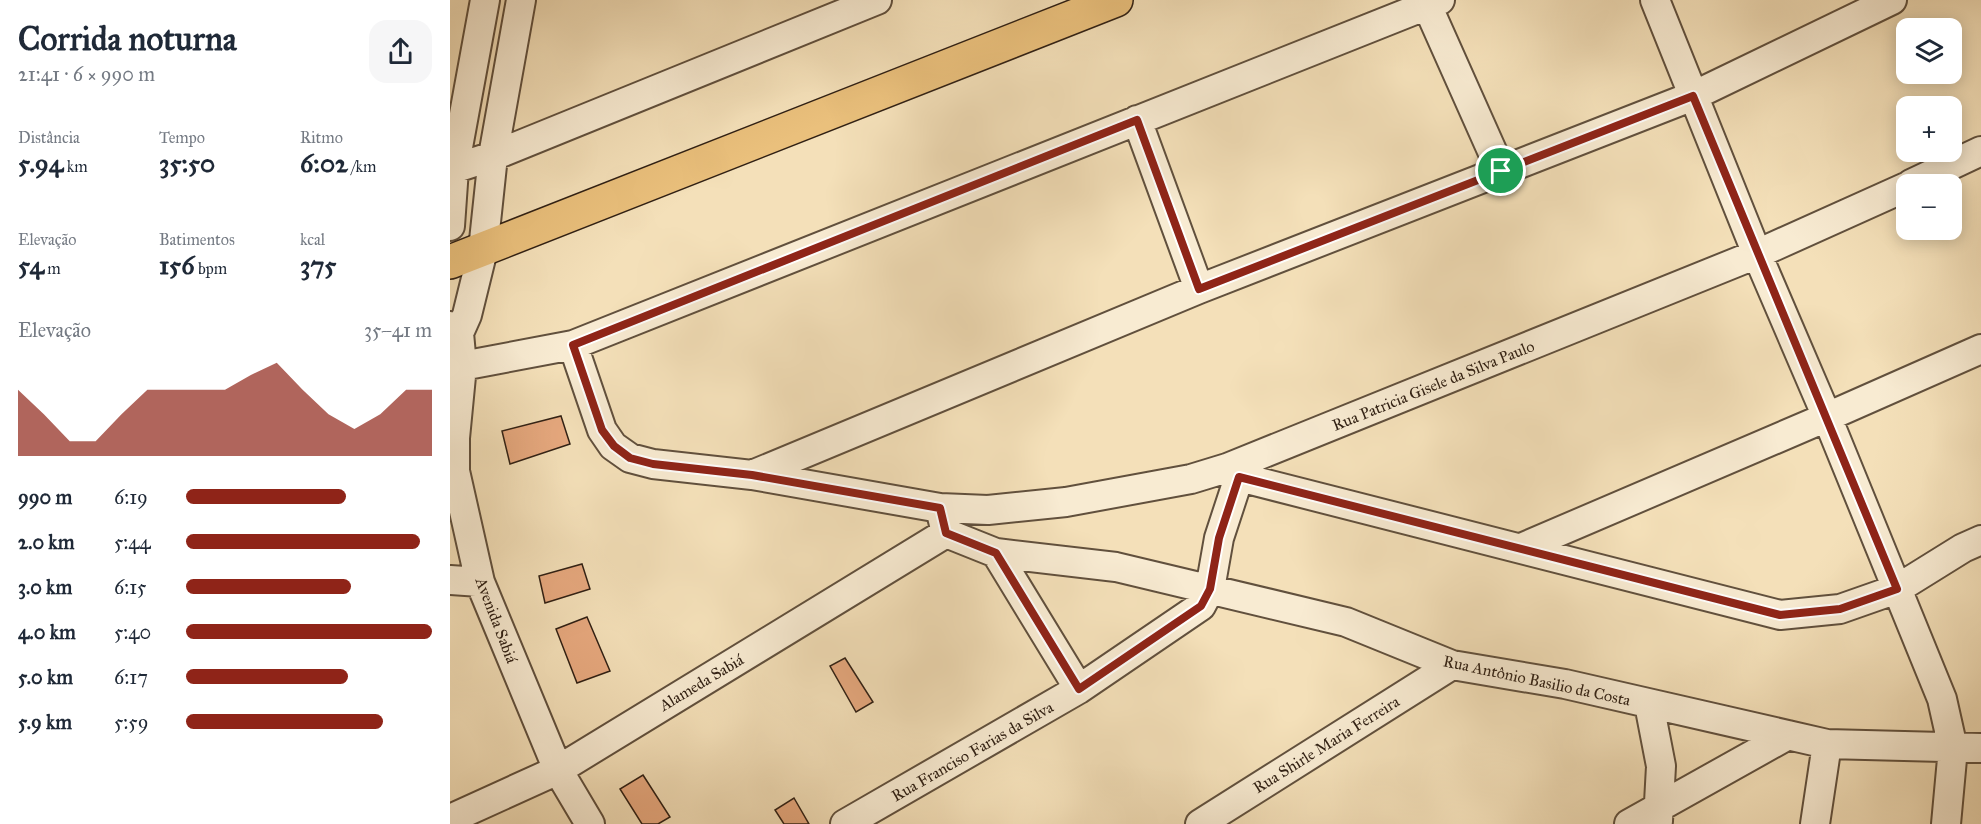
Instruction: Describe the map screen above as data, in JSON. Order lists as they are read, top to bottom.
{
  "streets": {
    "street": [
      "Rua Patricia Gisele da Silva Paulo",
      "Avenida Sabiá",
      "Rua Antônio Basilio da Costa",
      "Alameda Sabiá",
      "Rua Shirle Maria Ferreira",
      "Rua Franciso Farias da Silva"
    ]
  },
  "crossings": [
    ["Rua Patricia Gisele da Silva Paulo", "Rua Antônio Basilio da Costa"],
    ["Rua Patricia Gisele da Silva Paulo", "Alameda Sabiá"],
    ["Avenida Sabiá", "Alameda Sabiá"],
    ["Rua Antônio Basilio da Costa", "Alameda Sabiá"],
    ["Rua Antônio Basilio da Costa", "Rua Shirle Maria Ferreira"],
    ["Rua Antônio Basilio da Costa", "Rua Franciso Farias da Silva"]
  ],
  "page": {
    "heading": ["Corrida noturna", "21:41 · 6 × 990 m"],
    "map_buttons": ["+", "−"],
    "stats": [
      ["Distância", "5.94 km"],
      ["Tempo", "35:50"],
      ["Ritmo", "6:02 /km"],
      ["Elevação", "54 m"],
      ["Batimentos", "156 bpm"],
      ["kcal", "375"]
    ],
    "chart": ["Elevação", "35–41 m"],
    "list": [
      {
        "name": "990 m",
        "note": "6:19"
      },
      {
        "name": "2.0 km",
        "note": "5:44"
      },
      {
        "name": "3.0 km",
        "note": "6:15"
      },
      {
        "name": "4.0 km",
        "note": "5:40"
      },
      {
        "name": "5.0 km",
        "note": "6:17"
      },
      {
        "name": "5.9 km",
        "note": "5:59"
      }
    ]
  }
}
